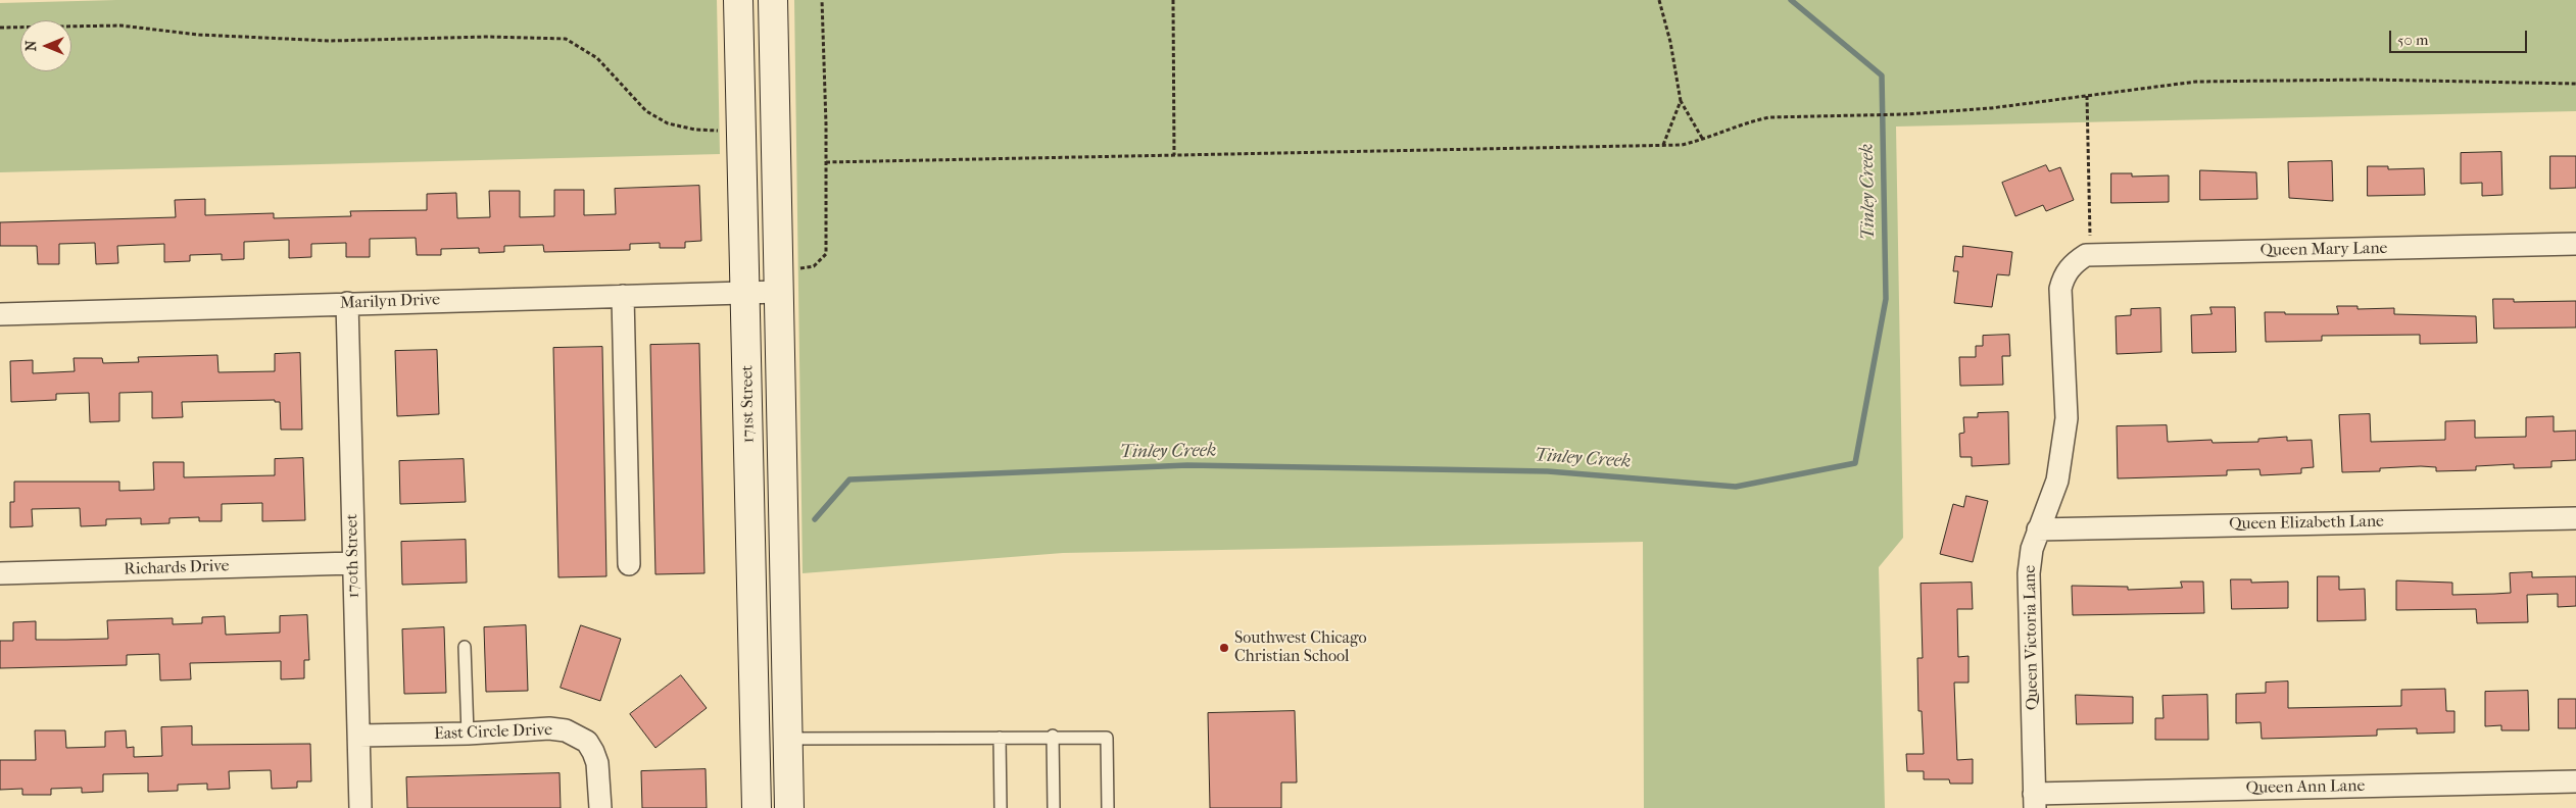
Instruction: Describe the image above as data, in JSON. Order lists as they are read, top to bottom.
{
  "streets": {
    "street": [
      "Queen Mary Lane",
      "Marilyn Drive",
      "171st Street",
      "Queen Elizabeth Lane",
      "170th Street",
      "Richards Drive",
      "Queen Victoria Lane",
      "East Circle Drive",
      "Queen Ann Lane"
    ]
  },
  "crossings": [
    ["Queen Mary Lane", "Queen Victoria Lane"],
    ["Marilyn Drive", "171st Street"],
    ["Marilyn Drive", "170th Street"],
    ["Queen Elizabeth Lane", "Queen Victoria Lane"],
    ["170th Street", "Richards Drive"],
    ["170th Street", "East Circle Drive"],
    ["Queen Victoria Lane", "Queen Ann Lane"]
  ],
  "water": ["Tinley Creek"],
  "places": ["Southwest Chicago Christian School"],
  "scale_bar": "50 m",
  "north": "left"
}
